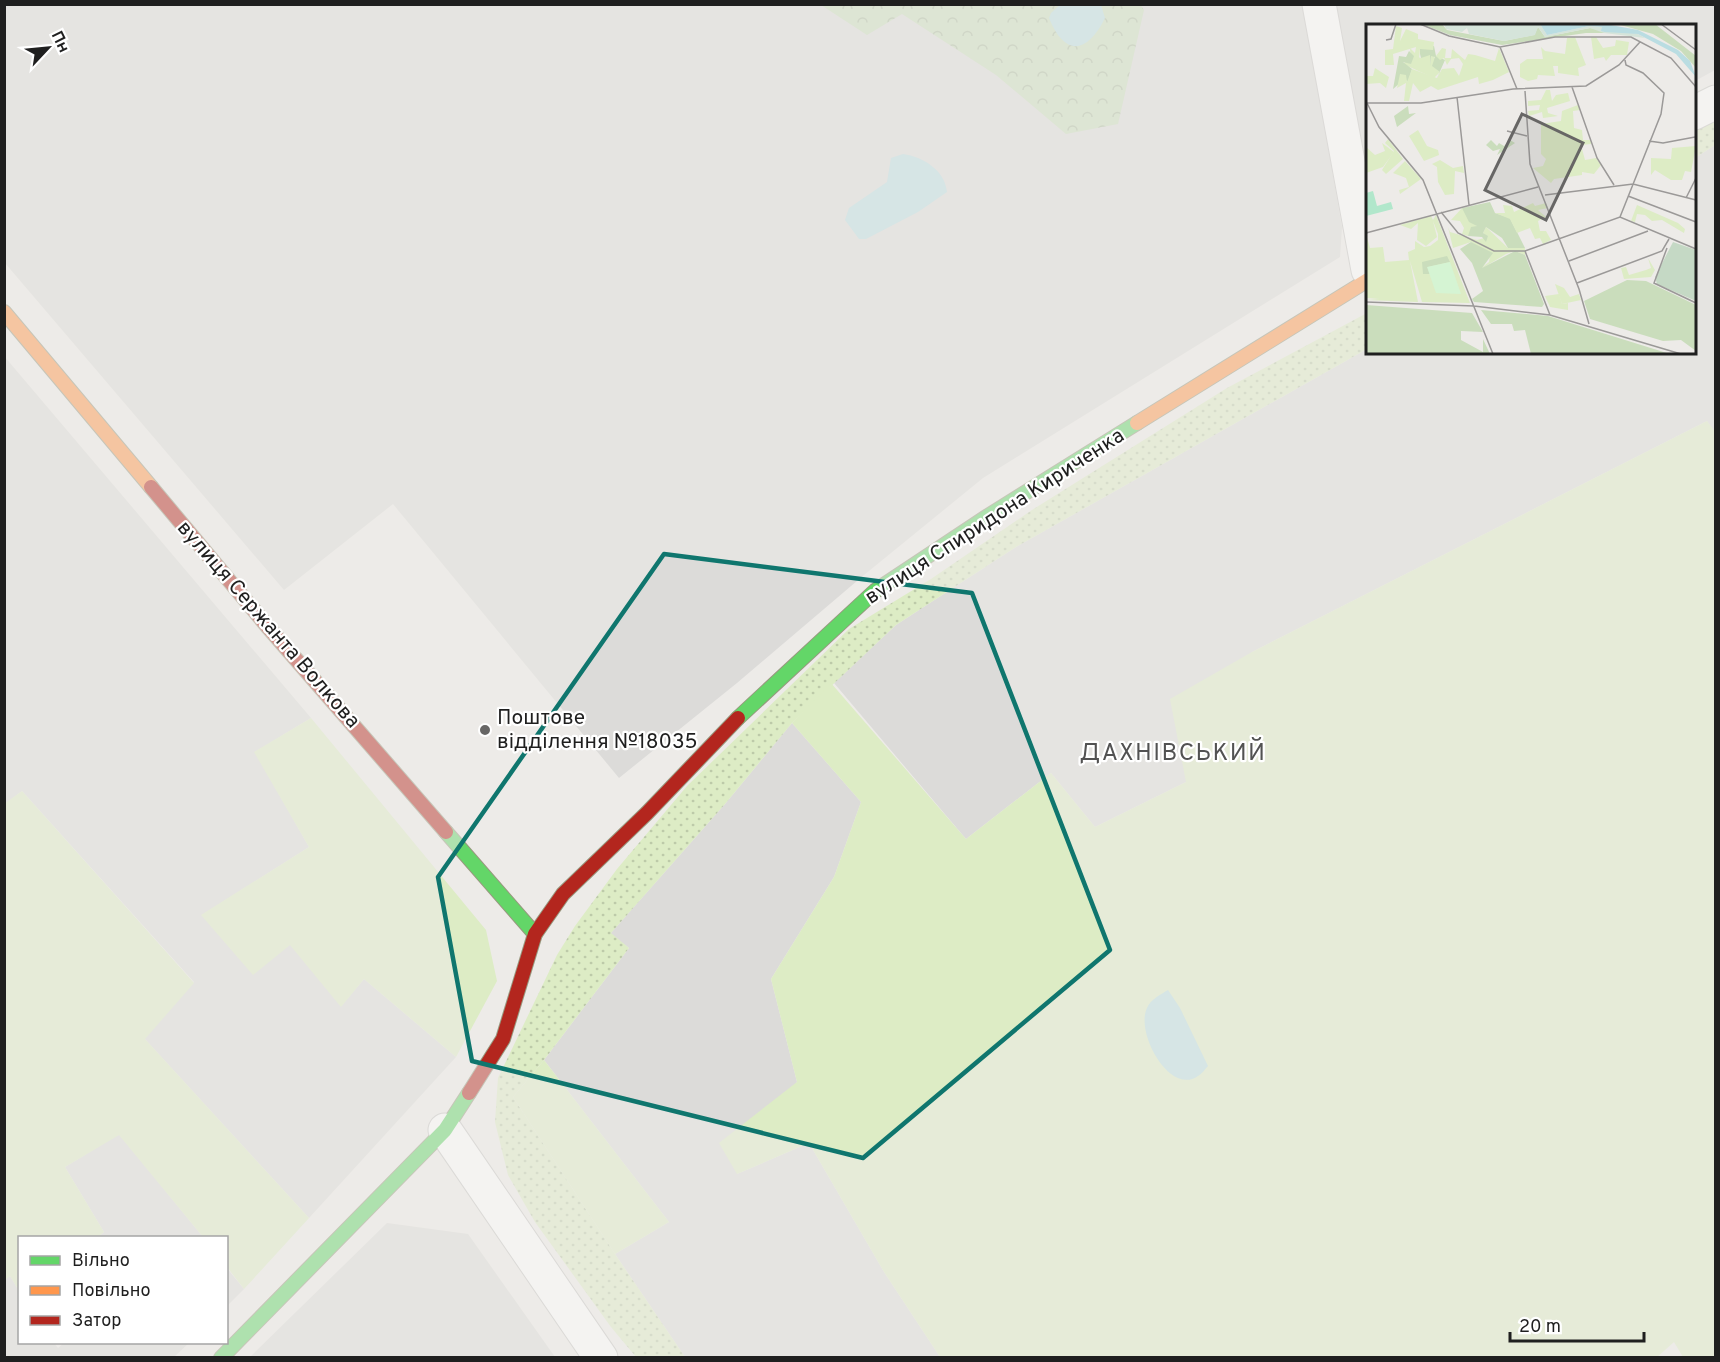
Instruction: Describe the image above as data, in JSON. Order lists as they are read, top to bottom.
{
  "streets": {
    "street": ["вулиця Спиридона Кириченка", "вулиця Сержанта Волкова"]
  },
  "crossings": [
    ["вулиця Спиридона Кириченка", "вулиця Сержанта Волкова"]
  ],
  "districts": ["ДАХНІВСЬКИЙ"],
  "places": ["Поштове відділення №18035"],
  "legend": ["Вільно", "Повільно", "Затор"],
  "scale_bar": "20 m",
  "north": "top right"
}
